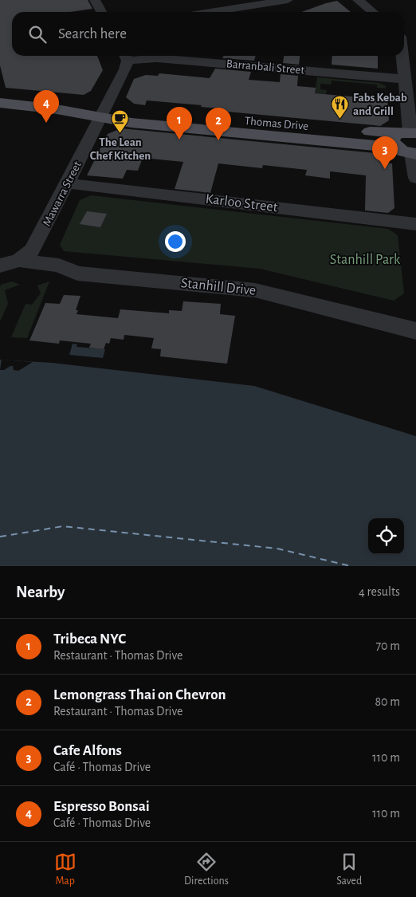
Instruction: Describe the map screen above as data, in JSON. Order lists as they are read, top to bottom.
{
  "streets": {
    "main road": ["Thomas Drive"],
    "street": [
      "Barranbali Street",
      "Mawarra Street",
      "Karloo Street",
      "Stanhill Drive"
    ]
  },
  "crossings": [
    ["Barranbali Street", "Mawarra Street"],
    ["Thomas Drive", "Mawarra Street"],
    ["Mawarra Street", "Karloo Street"],
    ["Mawarra Street", "Stanhill Drive"]
  ],
  "parks": ["Stanhill Park"],
  "places": {
    "restaurant": ["Fabs Kebab and Grill"],
    "cafe": ["The Lean Chef Kitchen"]
  },
  "page": {
    "search": "Search here",
    "pins": [
      "4",
      "1",
      "2",
      "3"
    ],
    "heading": ["Nearby", "4 results"],
    "list": [
      {
        "mark": "1",
        "name": "Tribeca NYC",
        "note": "Restaurant · Thomas Drive",
        "value": "70 m"
      },
      {
        "mark": "2",
        "name": "Lemongrass Thai on Chevron",
        "note": "Restaurant · Thomas Drive",
        "value": "80 m"
      },
      {
        "mark": "3",
        "name": "Cafe Alfons",
        "note": "Café · Thomas Drive",
        "value": "110 m"
      },
      {
        "mark": "4",
        "name": "Espresso Bonsai",
        "note": "Café · Thomas Drive",
        "value": "110 m"
      }
    ],
    "nav": ["Map", "Directions", "Saved"]
  }
}
